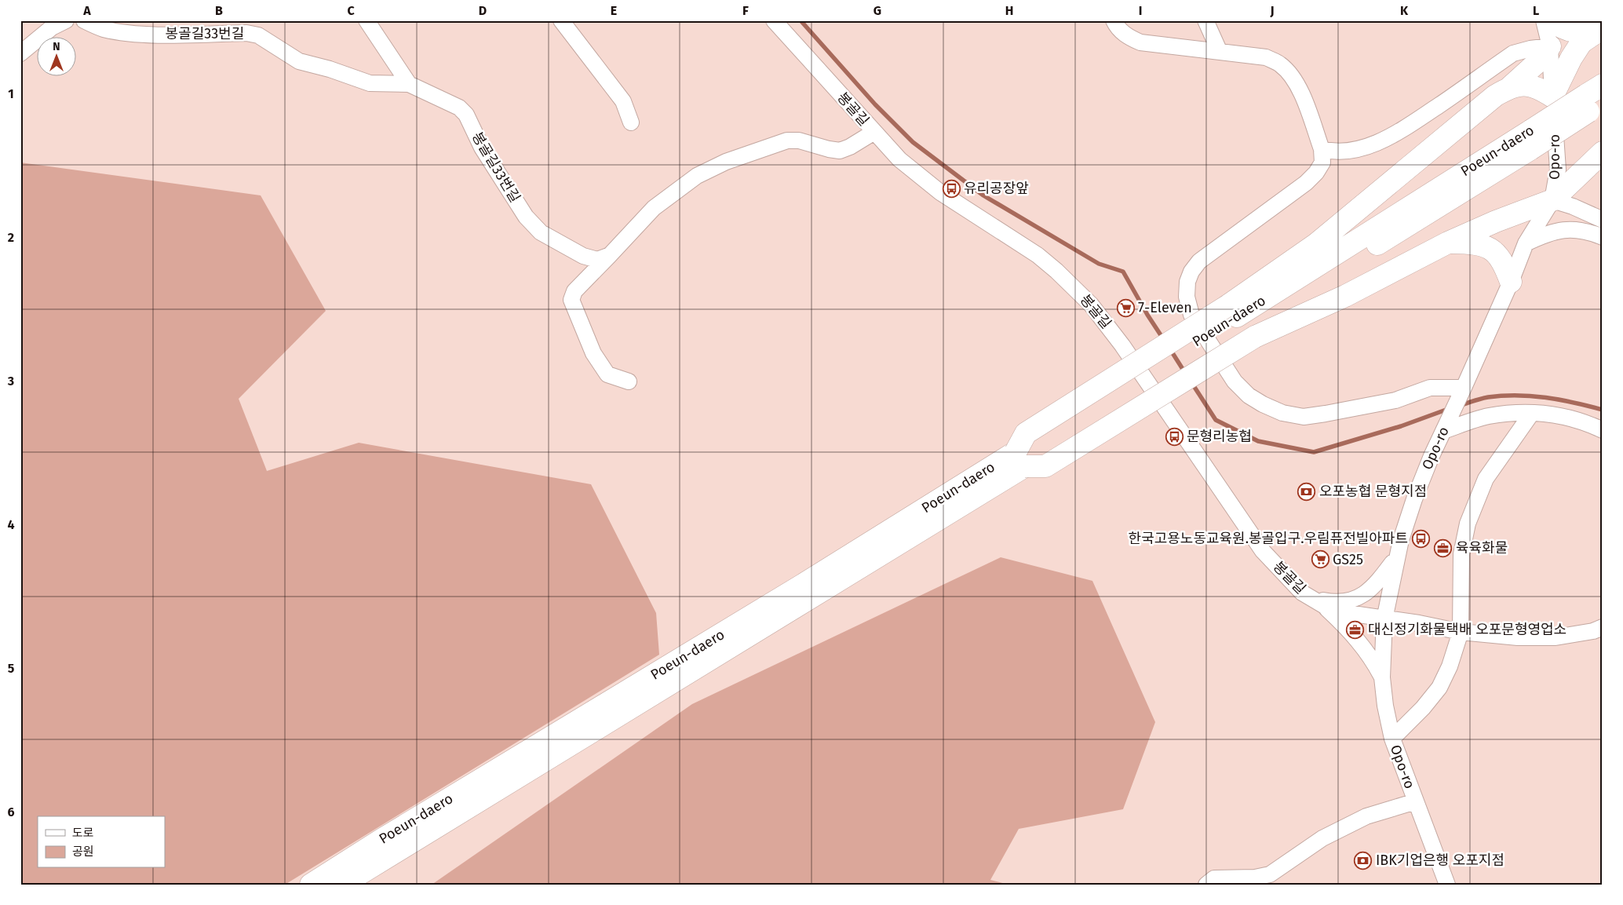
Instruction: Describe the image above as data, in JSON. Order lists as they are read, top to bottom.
{
  "streets": {
    "highway": ["Poeun-daero"],
    "street": ["봉골길33번길", "봉골길", "Opo-ro"]
  },
  "crossings": [
    ["봉골길", "Opo-ro"]
  ],
  "places": {
    "bus stop": ["유리공장앞", "문형리농협", "한국고용노동교육원.봉골입구.우림퓨전빌아파트"],
    "supermarket": ["7-Eleven", "GS25"],
    "bank": ["오포농협 문형지점", "IBK기업은행 오포지점"],
    "office": ["육육화물", "대신정기화물택배 오포문형영업소"]
  },
  "legend": ["도로", "공원"],
  "north": "top",
  "grid": {
    "columns": [
      "A",
      "B",
      "C",
      "D",
      "E",
      "F",
      "G",
      "H",
      "I",
      "J",
      "K",
      "L"
    ],
    "rows": [
      "1",
      "2",
      "3",
      "4",
      "5",
      "6"
    ]
  }
}
